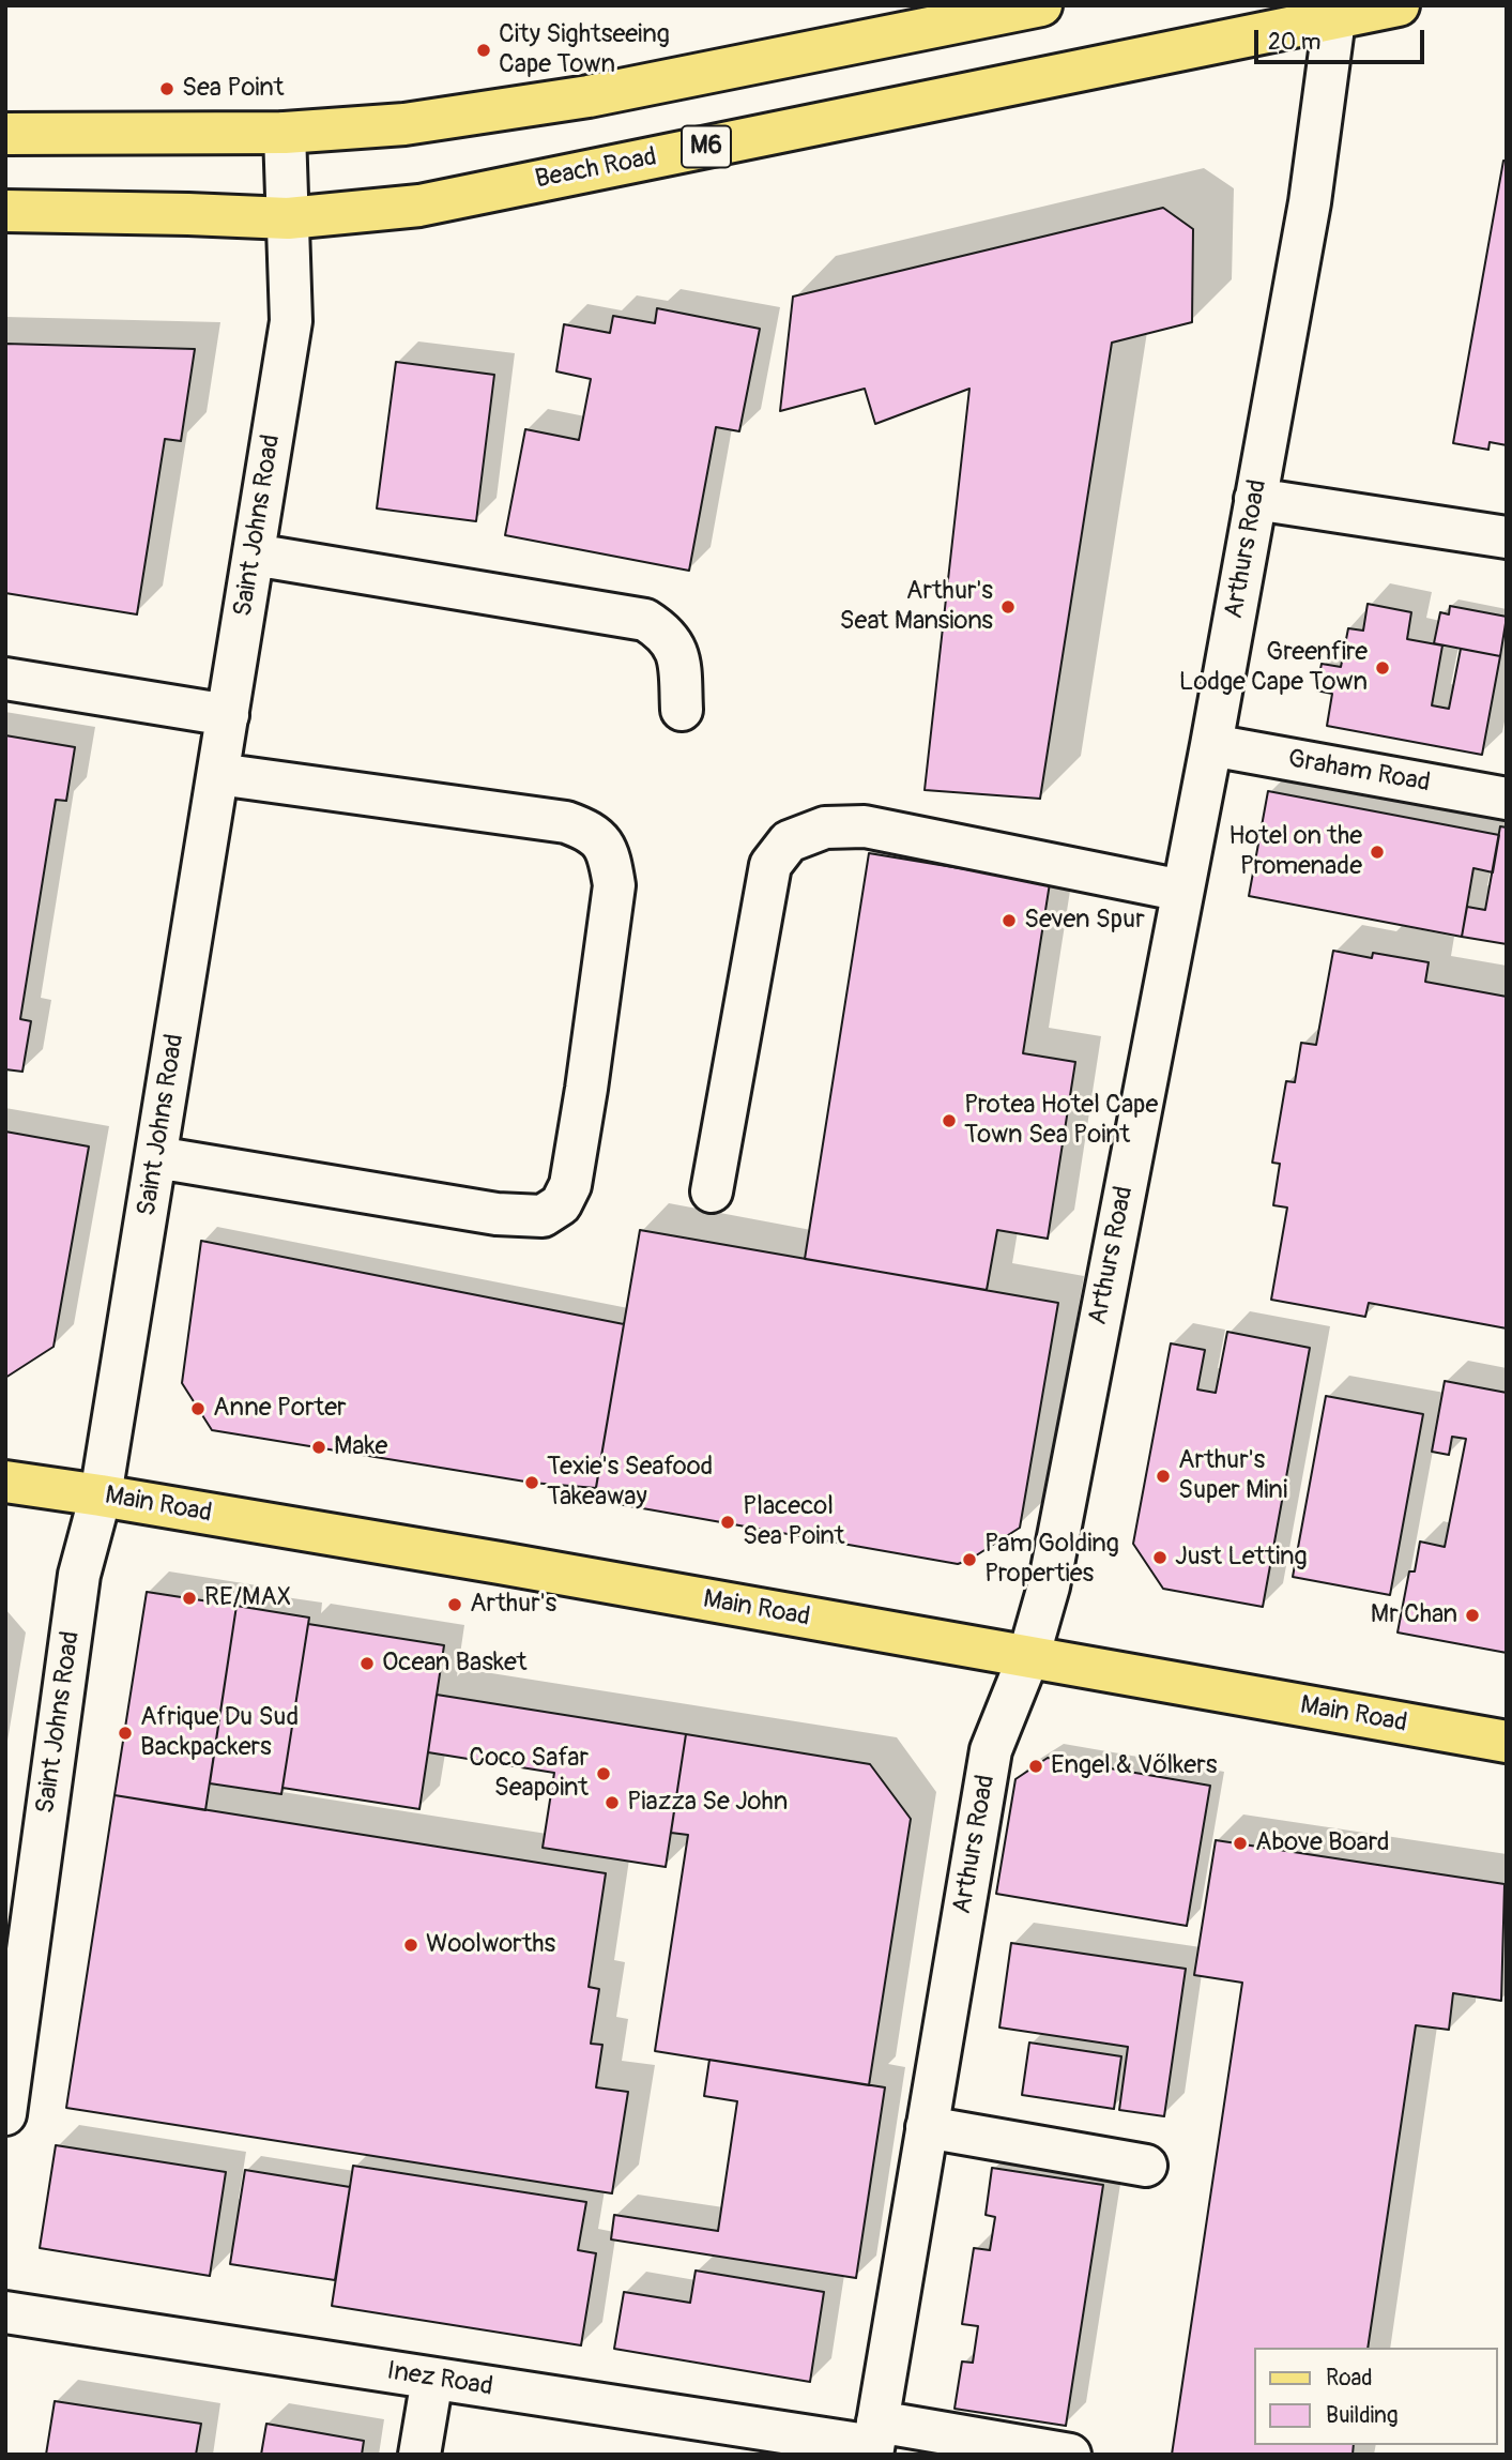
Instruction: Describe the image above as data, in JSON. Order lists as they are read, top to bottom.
{
  "streets": {
    "main road": ["M6", "Beach Road", "Main Road"],
    "street": [
      "Saint Johns Road",
      "Arthurs Road",
      "Graham Road",
      "Inez Road"
    ]
  },
  "crossings": [
    ["Beach Road", "Saint Johns Road"],
    ["Beach Road", "Arthurs Road"],
    ["Saint Johns Road", "Main Road"],
    ["Arthurs Road", "Graham Road"],
    ["Arthurs Road", "Main Road"],
    ["Arthurs Road", "Inez Road"]
  ],
  "places": [
    "City Sightseeing Cape Town",
    "Sea Point",
    "Arthur's Seat Mansions",
    "Greenfire Lodge Cape Town",
    "Hotel on the Promenade",
    "Seven Spur",
    "Protea Hotel Cape Town Sea Point",
    "Anne Porter",
    "Make",
    "Arthur's Super Mini",
    "Texie's Seafood Takeaway",
    "Placecol Sea Point",
    "Just Letting",
    "Pam Golding Properties",
    "RE/MAX",
    "Arthur's",
    "Mr Chan",
    "Ocean Basket",
    "Afrique Du Sud Backpackers",
    "Engel & Vőlkers",
    "Coco Safar Seapoint",
    "Piazza Se John",
    "Above Board",
    "Woolworths"
  ],
  "legend": ["Road", "Building"],
  "scale_bar": "20 m"
}
